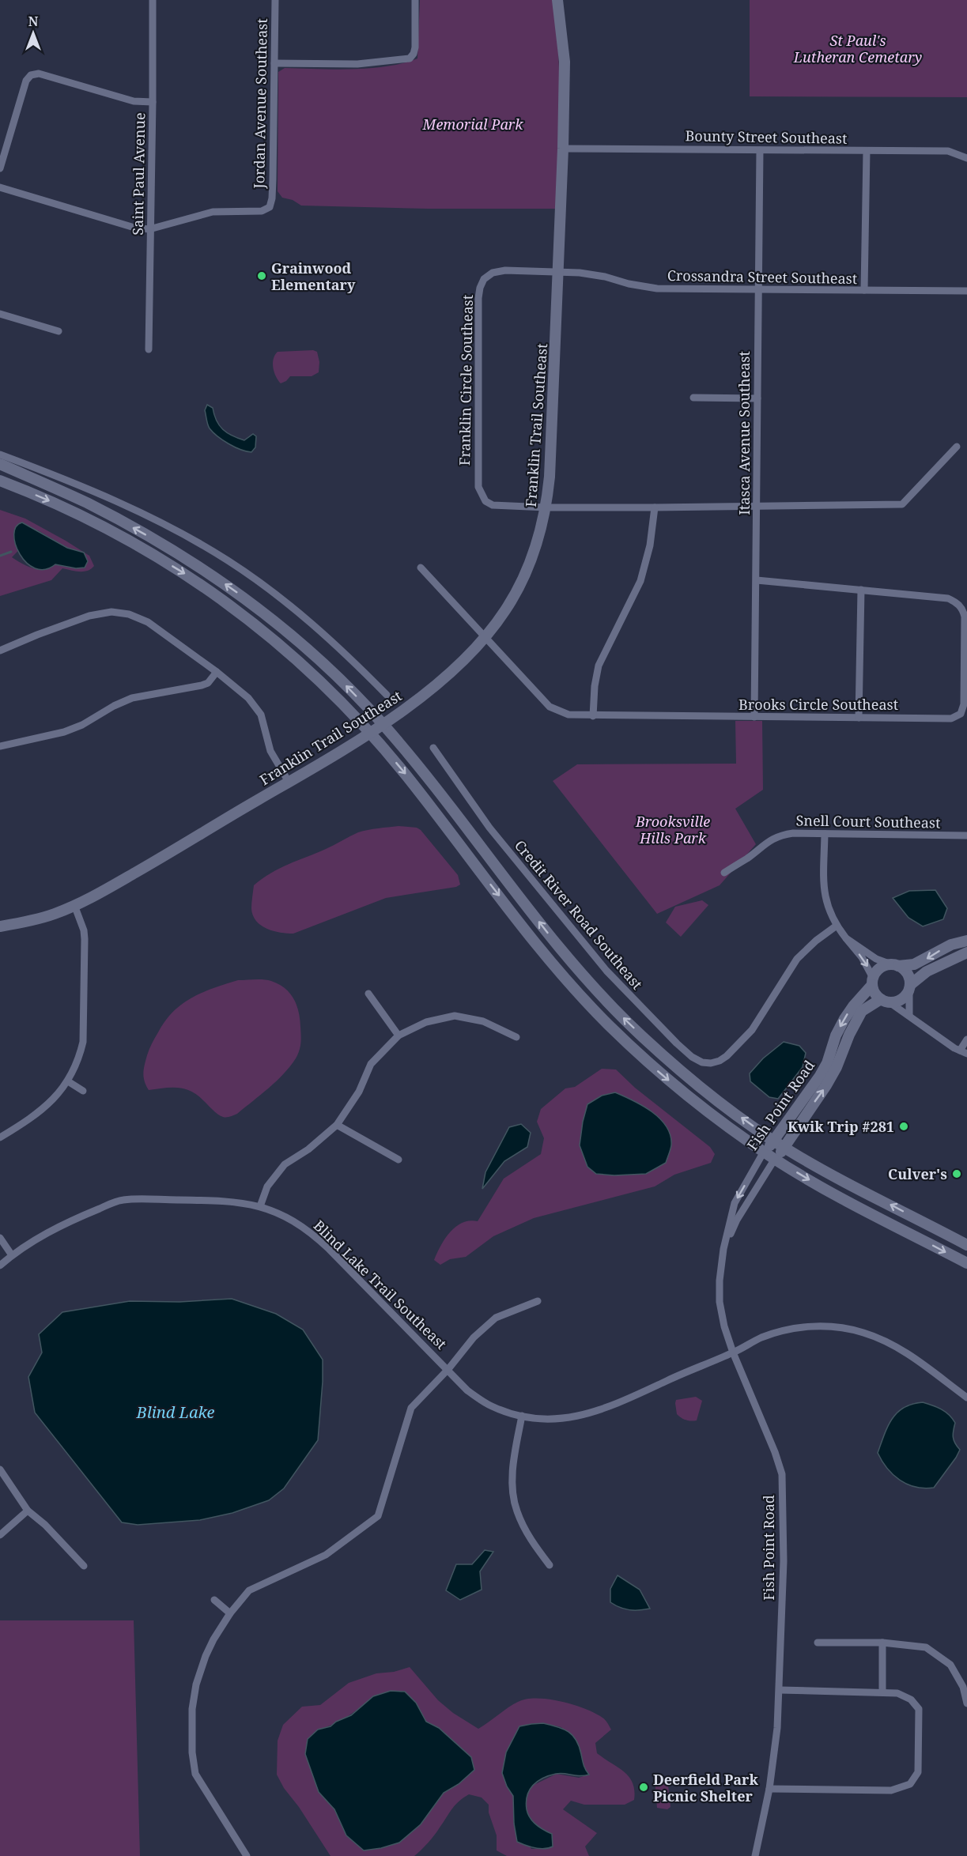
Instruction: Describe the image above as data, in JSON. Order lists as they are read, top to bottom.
{
  "streets": {
    "main road": ["Franklin Trail Southeast", "Fish Point Road"],
    "street": [
      "Jordan Avenue Southeast",
      "Bounty Street Southeast",
      "Saint Paul Avenue",
      "Crossandra Street Southeast",
      "Franklin Circle Southeast",
      "Itasca Avenue Southeast",
      "Brooks Circle Southeast",
      "Snell Court Southeast",
      "Credit River Road Southeast",
      "Blind Lake Trail Southeast"
    ]
  },
  "crossings": [
    ["Jordan Avenue Southeast", "Saint Paul Avenue"],
    ["Bounty Street Southeast", "Franklin Trail Southeast"],
    ["Bounty Street Southeast", "Itasca Avenue Southeast"],
    ["Crossandra Street Southeast", "Franklin Circle Southeast"],
    ["Crossandra Street Southeast", "Franklin Trail Southeast"],
    ["Crossandra Street Southeast", "Itasca Avenue Southeast"],
    ["Franklin Circle Southeast", "Franklin Trail Southeast"],
    ["Franklin Trail Southeast", "Brooks Circle Southeast"],
    ["Itasca Avenue Southeast", "Brooks Circle Southeast"],
    ["Fish Point Road", "Blind Lake Trail Southeast"]
  ],
  "water": ["Blind Lake"],
  "parks": ["St Paul's Lutheran Cemetary", "Memorial Park", "Brooksville Hills Park"],
  "places": [
    "Grainwood Elementary",
    "Kwik Trip #281",
    "Culver's",
    "Deerfield Park Picnic Shelter"
  ],
  "north": "top"
}
